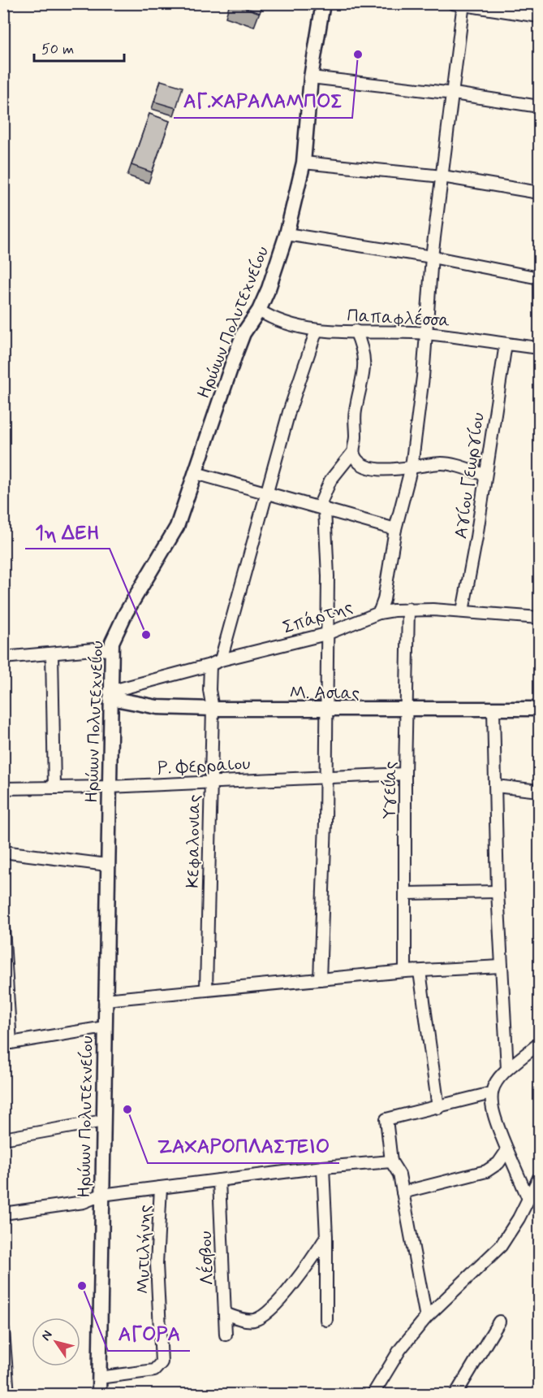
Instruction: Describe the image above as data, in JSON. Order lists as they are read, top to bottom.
{
  "streets": {
    "street": [
      "Παπαφλέσσα",
      "Ηρώων Πολυτεχνείου",
      "Αγίου Γεωργίου",
      "Σπάρτης",
      "Μ. Ασιας",
      "Ρ. Φερραιου",
      "Υγείας",
      "Κεφαλονιας",
      "Μυτιλήνης",
      "Λέσβου"
    ]
  },
  "crossings": [
    ["Παπαφλέσσα", "Ηρώων Πολυτεχνείου"],
    ["Παπαφλέσσα", "Αγίου Γεωργίου"],
    ["Παπαφλέσσα", "Κεφαλονιας"],
    ["Ηρώων Πολυτεχνείου", "Σπάρτης"],
    ["Ηρώων Πολυτεχνείου", "Μ. Ασιας"],
    ["Ηρώων Πολυτεχνείου", "Ρ. Φερραιου"],
    ["Ηρώων Πολυτεχνείου", "Μυτιλήνης"],
    ["Αγίου Γεωργίου", "Σπάρτης"],
    ["Σπάρτης", "Μ. Ασιας"],
    ["Σπάρτης", "Υγείας"],
    ["Σπάρτης", "Κεφαλονιας"],
    ["Μ. Ασιας", "Υγείας"],
    ["Μ. Ασιας", "Κεφαλονιας"],
    ["Ρ. Φερραιου", "Υγείας"],
    ["Ρ. Φερραιου", "Κεφαλονιας"]
  ],
  "places": [
    "ΑΓ.ΧΑΡΑΛΑΜΠΟΣ",
    "1η ΔΕΗ",
    "ΖΑΧΑΡΟΠΛΑΣΤΕΙΟ",
    "ΑΓΟΡΑ"
  ],
  "scale_bar": "50 m",
  "north": "top left"
}
